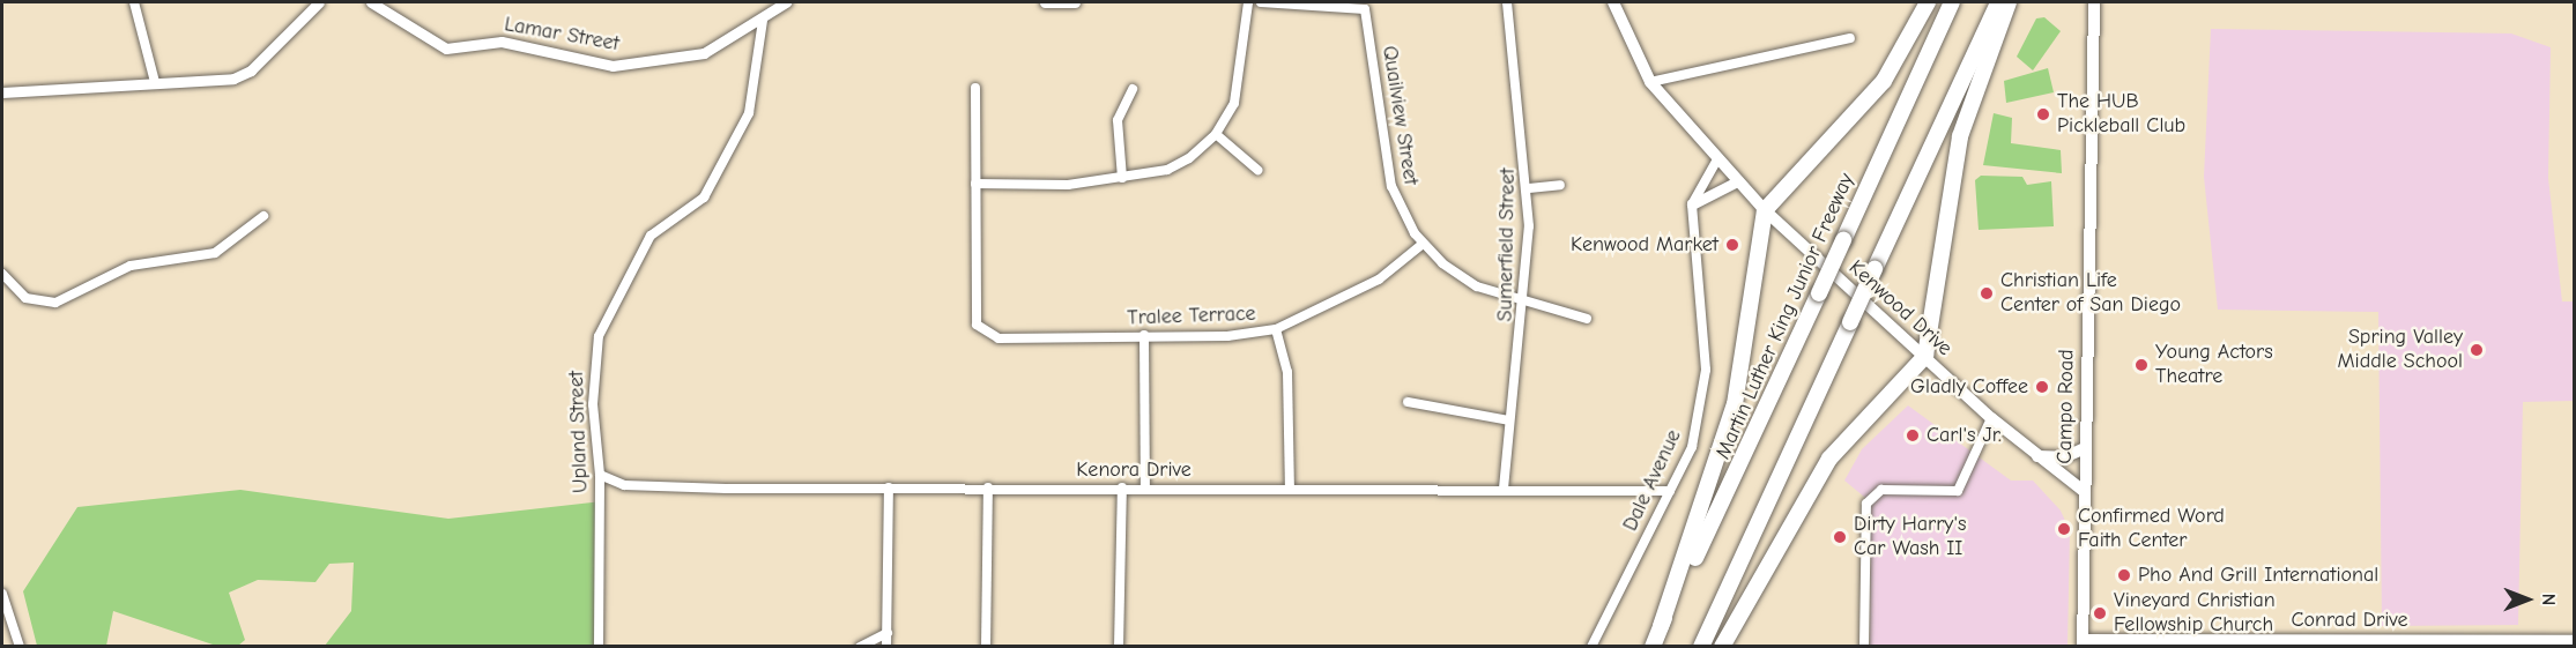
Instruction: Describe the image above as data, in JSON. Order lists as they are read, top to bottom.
{
  "streets": {
    "highway": ["Martin Luther King Junior Freeway"],
    "main road": ["Kenwood Drive", "Campo Road"],
    "street": [
      "Lamar Street",
      "Quailview Street",
      "Sumerfield Street",
      "Tralee Terrace",
      "Upland Street",
      "Kenora Drive",
      "Dale Avenue",
      "Conrad Drive"
    ]
  },
  "crossings": [
    ["Lamar Street", "Upland Street"],
    ["Quailview Street", "Sumerfield Street"],
    ["Quailview Street", "Tralee Terrace"],
    ["Sumerfield Street", "Kenora Drive"],
    ["Kenwood Drive", "Campo Road"],
    ["Campo Road", "Conrad Drive"],
    ["Upland Street", "Kenora Drive"],
    ["Kenora Drive", "Dale Avenue"]
  ],
  "places": [
    "The HUB Pickleball Club",
    "Kenwood Market",
    "Christian Life Center of San Diego",
    "Spring Valley Middle School",
    "Young Actors Theatre",
    "Gladly Coffee",
    "Carl's Jr.",
    "Confirmed Word Faith Center",
    "Dirty Harry's Car Wash II",
    "Pho And Grill International",
    "Vineyard Christian Fellowship Church"
  ],
  "north": "right"
}
